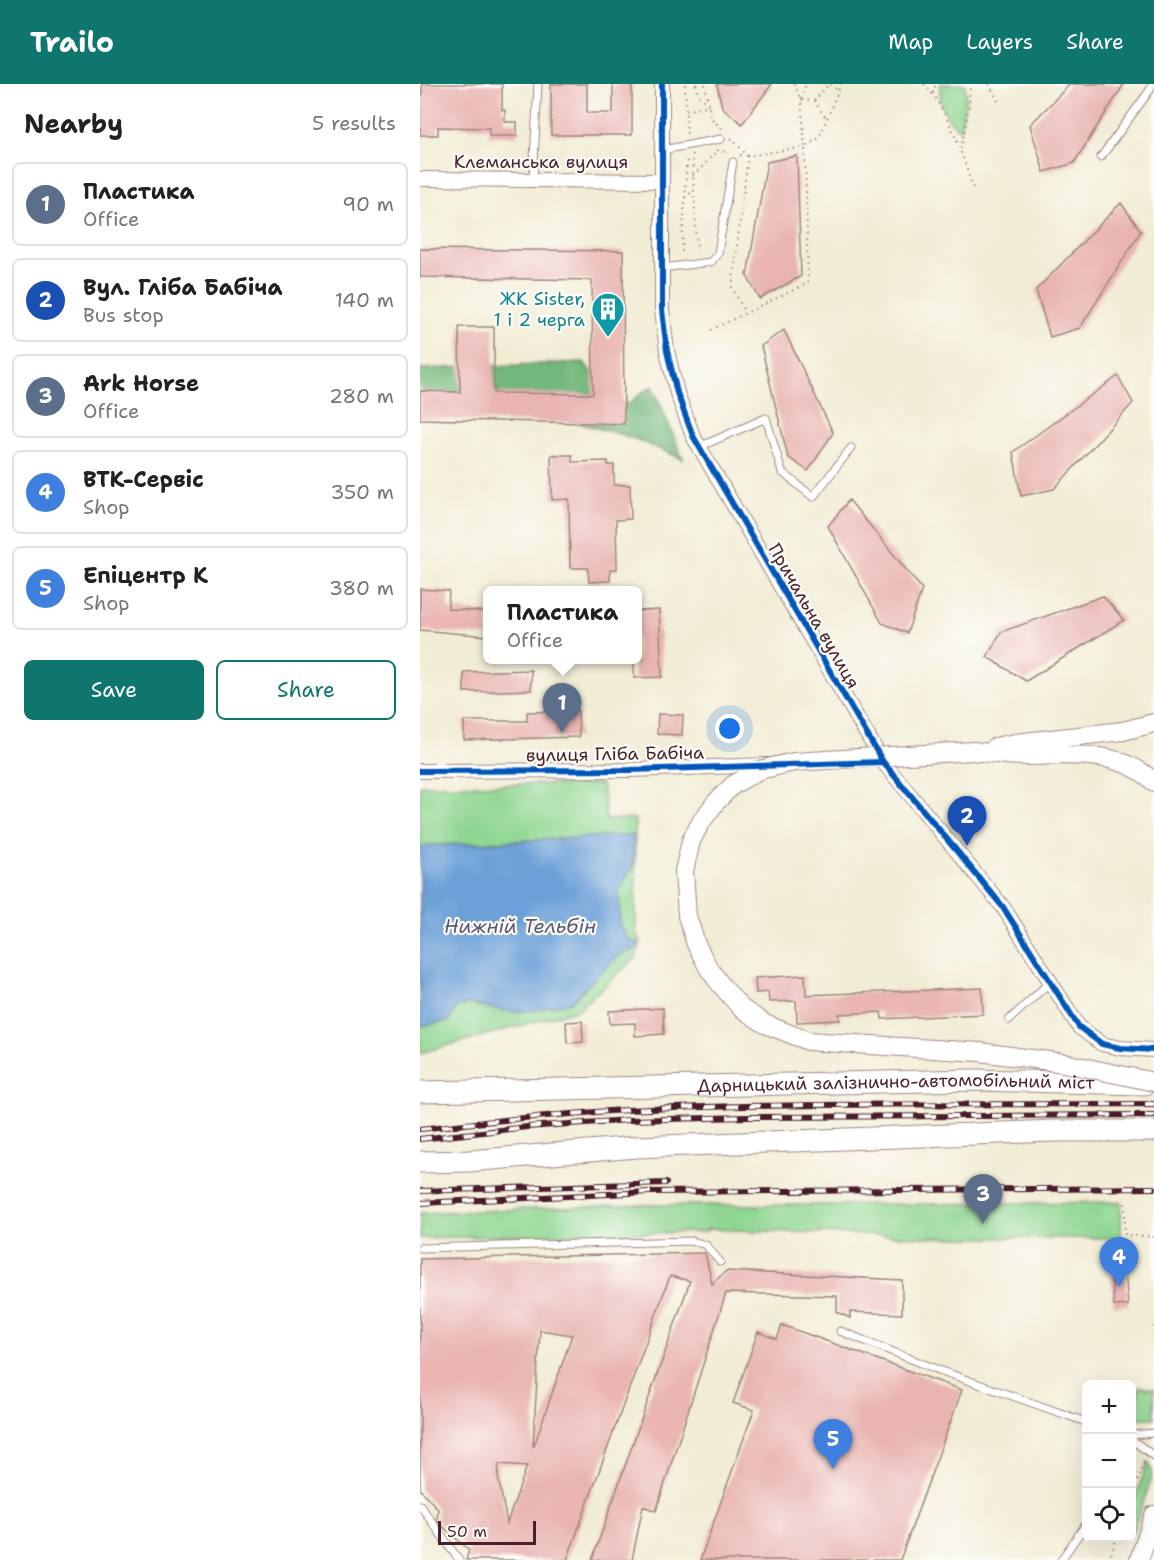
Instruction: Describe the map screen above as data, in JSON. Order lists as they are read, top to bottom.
{
  "streets": {
    "main road": ["Дарницький залізнично-автомобільний міст"],
    "street": ["Клеманська вулиця", "Причальна вулиця", "вулиця Гліба Бабіча"]
  },
  "crossings": [
    ["Клеманська вулиця", "Причальна вулиця"],
    ["Причальна вулиця", "вулиця Гліба Бабіча"]
  ],
  "water": ["Нижній Тельбін"],
  "places": {
    "building": ["ЖК Sister, 1 і 2 черга"]
  },
  "scale_bar": "50 m",
  "page": {
    "header": "Trailo",
    "nav": ["Map", "Layers", "Share"],
    "heading": ["Nearby", "5 results"],
    "list": [
      {
        "mark": "1",
        "name": "Пластика",
        "note": "Office",
        "value": "90 m"
      },
      {
        "mark": "2",
        "name": "Вул. Гліба Бабіча",
        "note": "Bus stop",
        "value": "140 m"
      },
      {
        "mark": "3",
        "name": "Ark Horse",
        "note": "Office",
        "value": "280 m"
      },
      {
        "mark": "4",
        "name": "ВТК-Сервіс",
        "note": "Shop",
        "value": "350 m"
      },
      {
        "mark": "5",
        "name": "Епіцентр К",
        "note": "Shop",
        "value": "380 m"
      }
    ],
    "popup": ["Пластика", "Office"],
    "buttons": ["Save", "Share"],
    "pins": [
      "1",
      "2",
      "3",
      "4",
      "5"
    ],
    "map_buttons": ["+", "−"],
    "scale": "50 m"
  }
}
